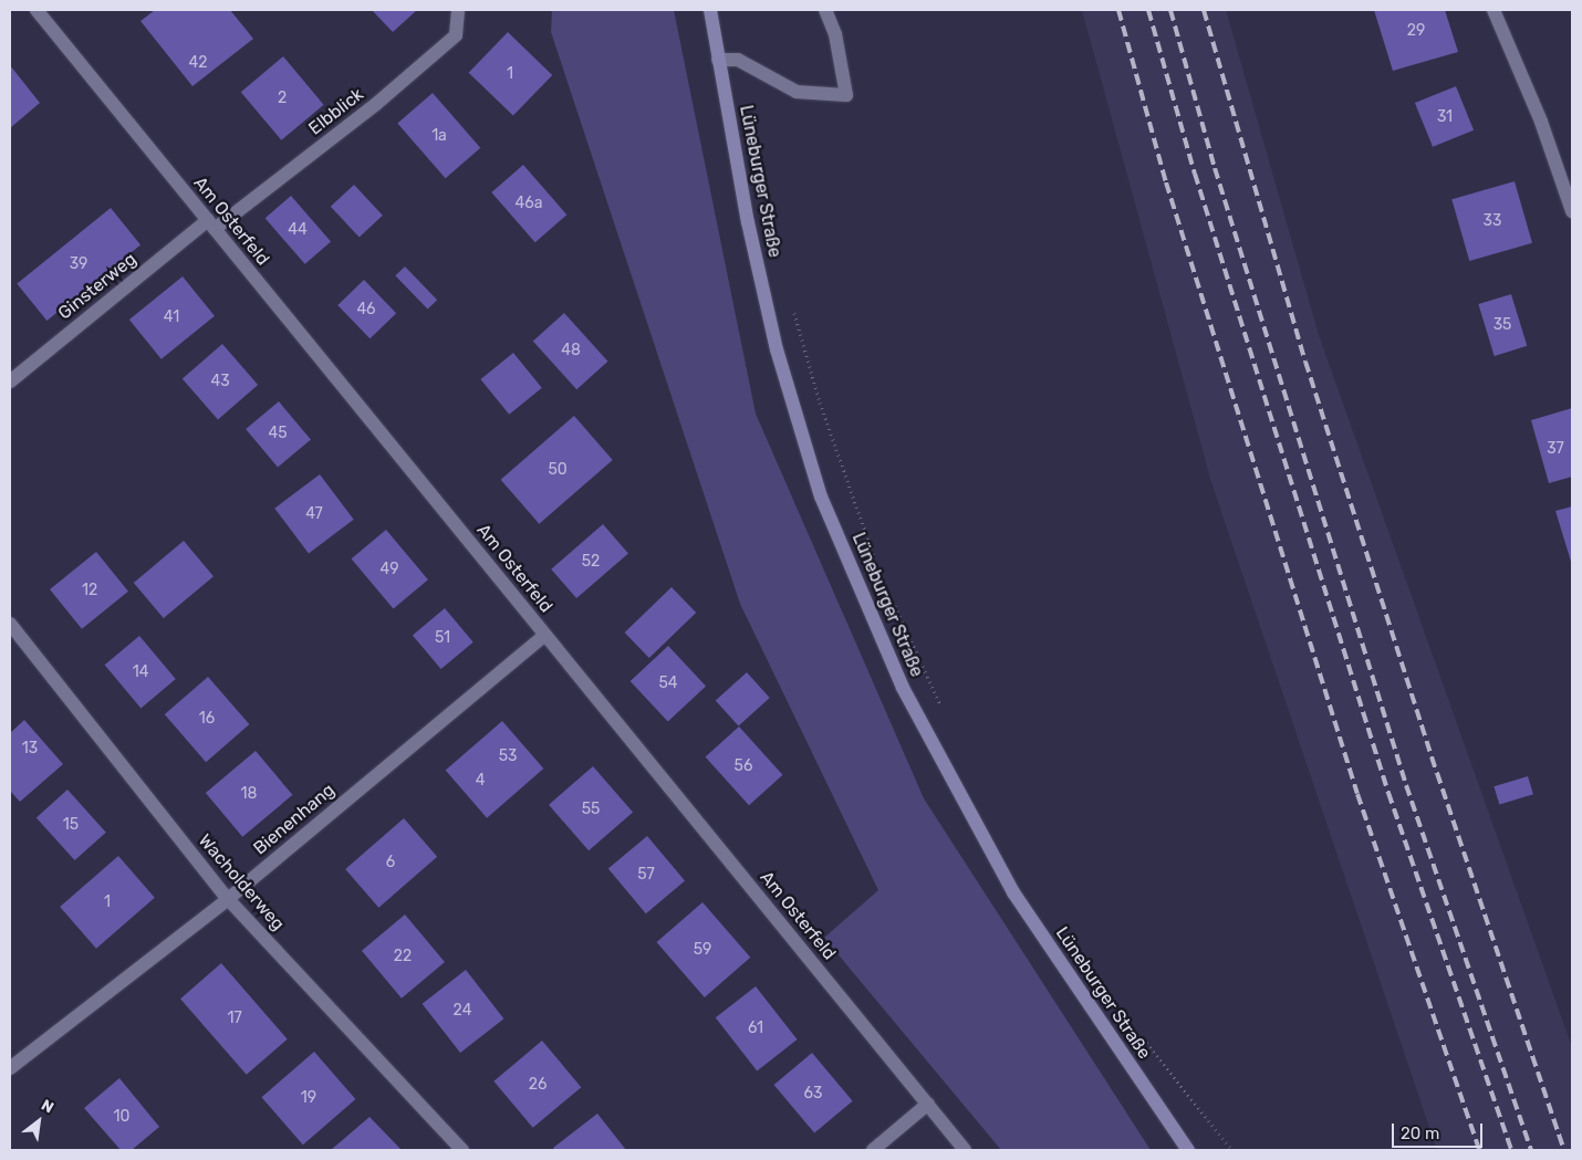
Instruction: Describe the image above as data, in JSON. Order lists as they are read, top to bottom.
{
  "streets": {
    "main road": ["Lüneburger Straße"],
    "street": [
      "Elbblick",
      "Am Osterfeld",
      "Ginsterweg",
      "Bienenhang",
      "Wacholderweg"
    ]
  },
  "crossings": [
    ["Elbblick", "Am Osterfeld"],
    ["Elbblick", "Ginsterweg"],
    ["Am Osterfeld", "Ginsterweg"],
    ["Am Osterfeld", "Bienenhang"],
    ["Bienenhang", "Wacholderweg"]
  ],
  "house_numbers": [
    "29",
    "42",
    "1",
    "2",
    "31",
    "1a",
    "46a",
    "33",
    "44",
    "39",
    "46",
    "41",
    "35",
    "48",
    "43",
    "45",
    "37",
    "50",
    "47",
    "52",
    "49",
    "12",
    "51",
    "14",
    "54",
    "16",
    "13",
    "53",
    "56",
    "4",
    "18",
    "55",
    "15",
    "6",
    "57",
    "1",
    "59",
    "22",
    "24",
    "17",
    "61",
    "26",
    "63",
    "19",
    "10"
  ],
  "scale_bar": "20 m",
  "north": "top right"
}
